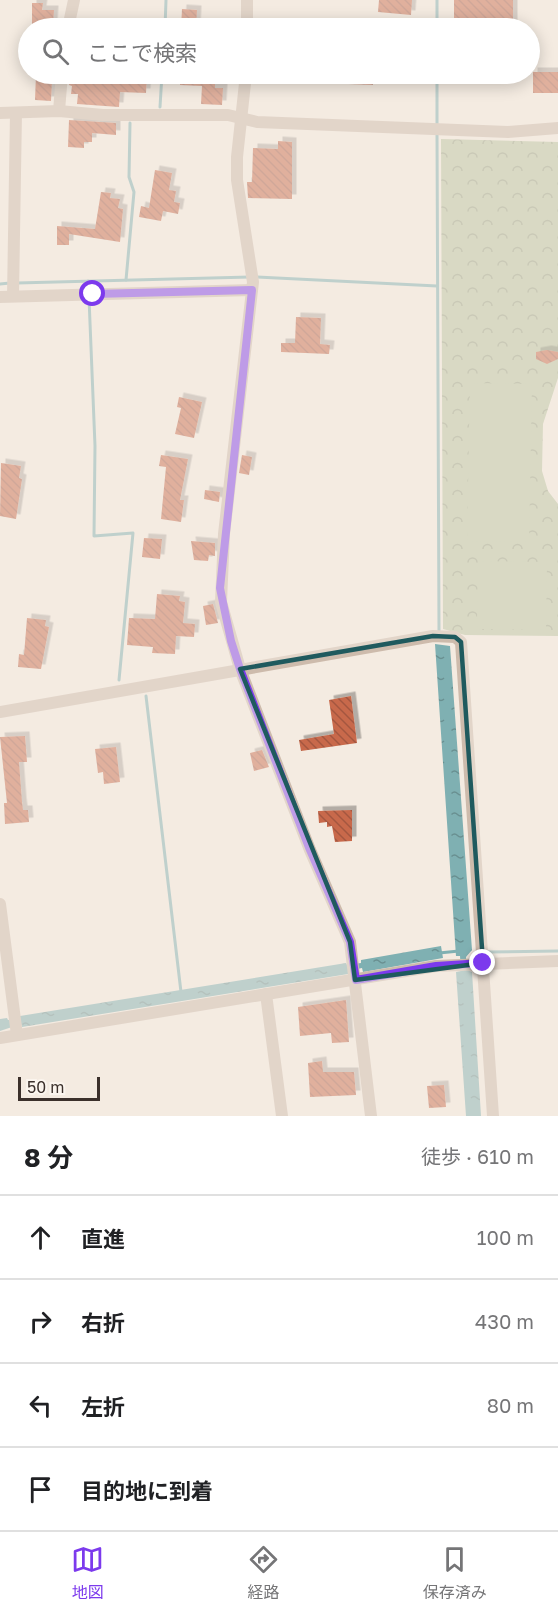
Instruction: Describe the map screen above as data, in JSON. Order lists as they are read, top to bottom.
{
  "scale_bar": "50 m",
  "page": {
    "search": "ここで検索",
    "scale": "50 m",
    "heading": ["8 分", "徒歩 · 610 m"],
    "list": [
      ["直進", "100 m"],
      ["右折", "430 m"],
      ["左折", "80 m"],
      "目的地に到着"
    ],
    "nav": ["地図", "経路", "保存済み"]
  }
}
